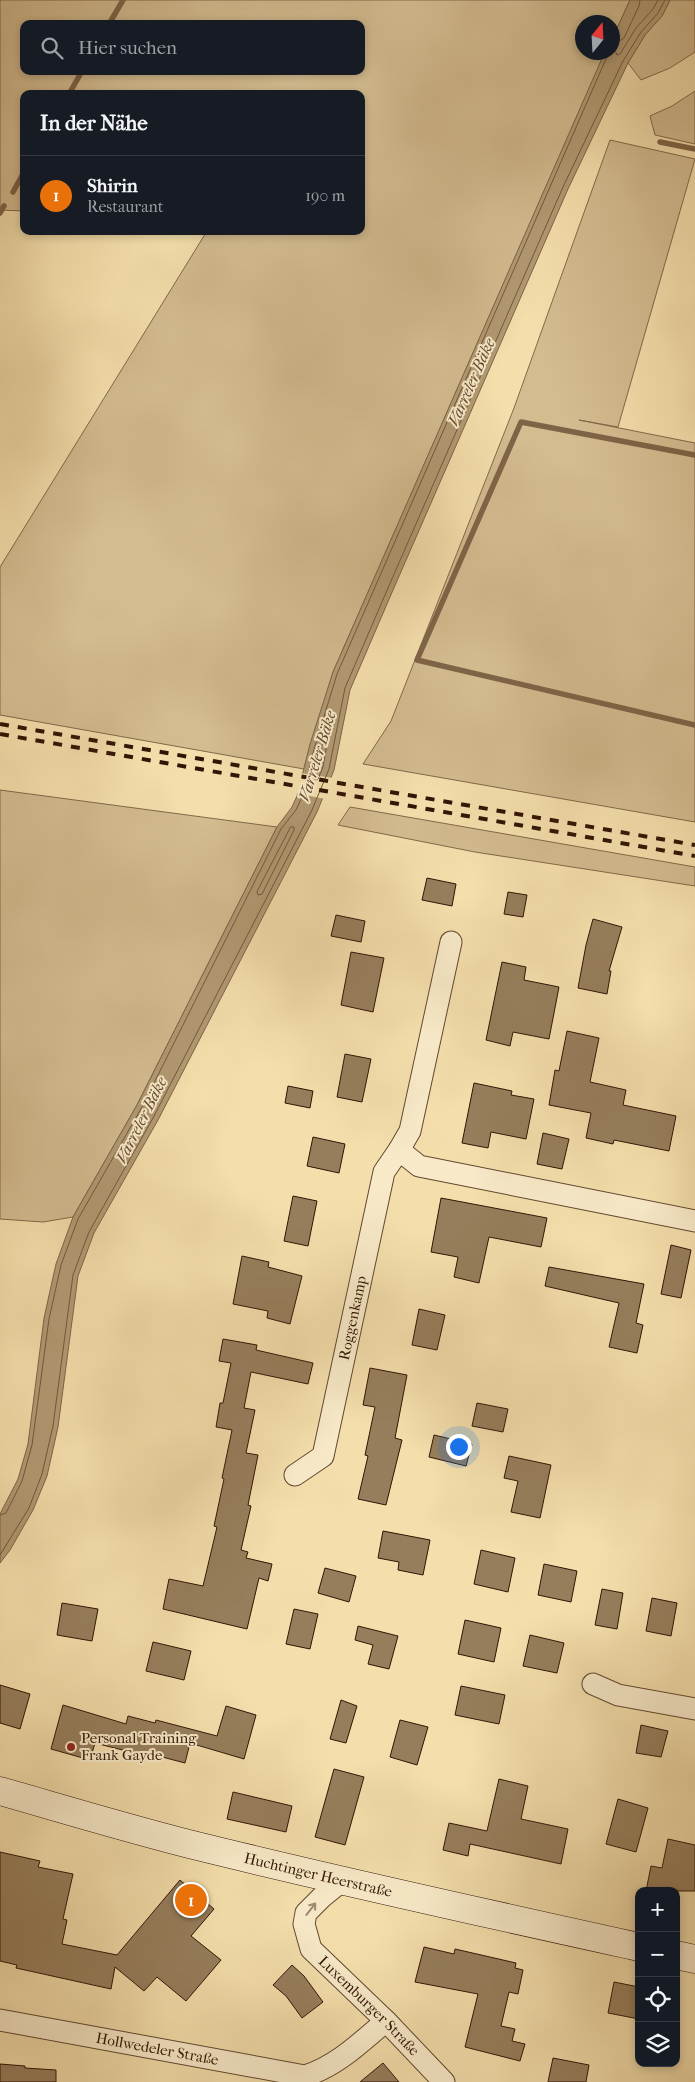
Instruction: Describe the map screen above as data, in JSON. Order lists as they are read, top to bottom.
{
  "streets": {
    "main road": ["Huchtinger Heerstraße"],
    "street": ["Roggenkamp", "Luxemburger Straße", "Hollwedeler Straße"]
  },
  "crossings": [
    ["Huchtinger Heerstraße", "Luxemburger Straße"],
    ["Luxemburger Straße", "Hollwedeler Straße"]
  ],
  "water": ["Varreler Bäke"],
  "places": ["Personal Training Frank Gayde"],
  "north": "top",
  "page": {
    "search": "Hier suchen",
    "heading": "In der Nähe",
    "list": [
      {
        "mark": "1",
        "name": "Shirin",
        "note": "Restaurant",
        "value": "190 m"
      }
    ],
    "pins": "1",
    "map_buttons": ["+", "−"]
  }
}
